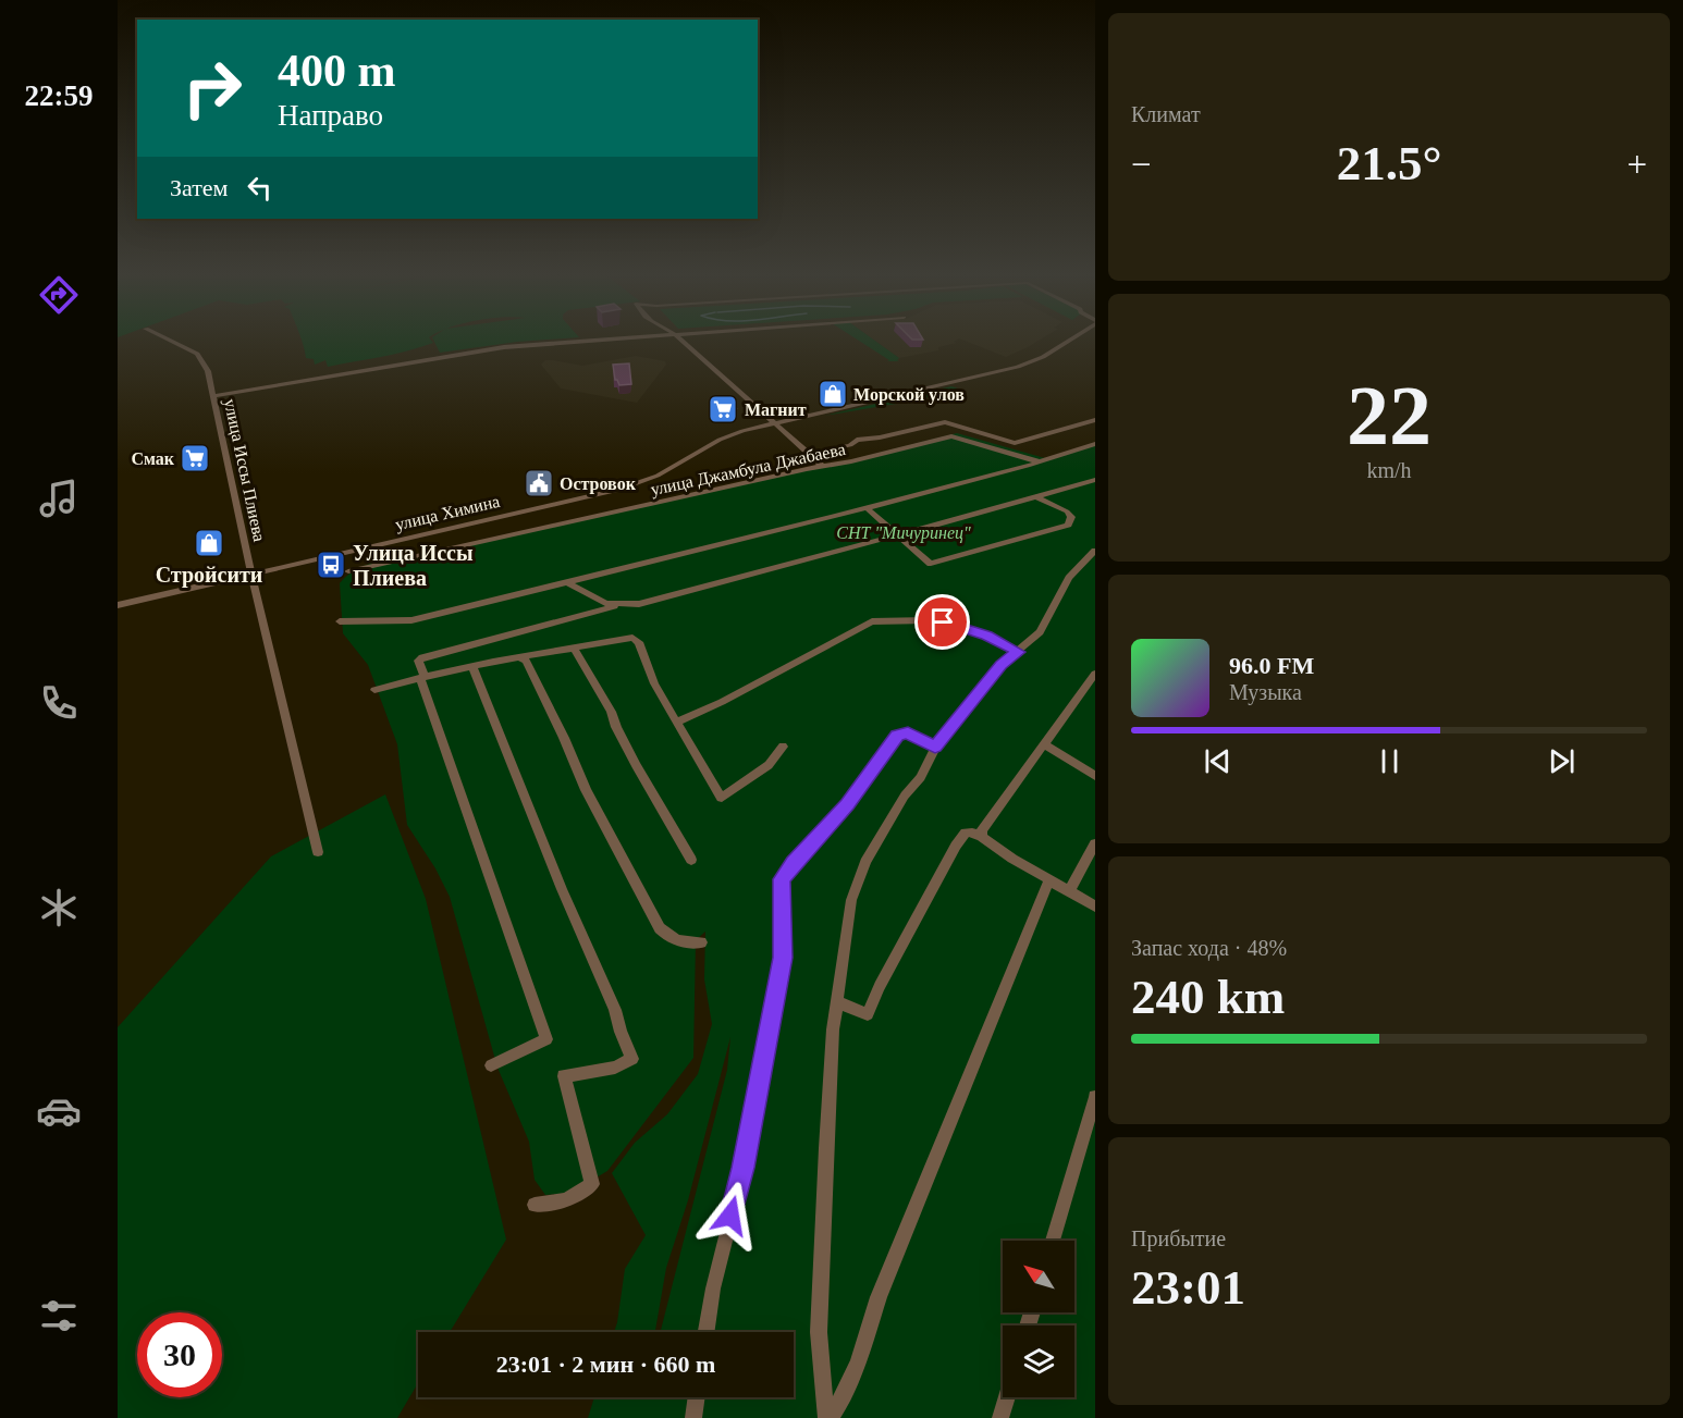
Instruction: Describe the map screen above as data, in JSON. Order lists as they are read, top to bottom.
{
  "streets": {
    "street": ["улица Джамбула Джабаева", "улица Иссы Плиева", "улица Химина"]
  },
  "crossings": [
    ["улица Иссы Плиева", "улица Химина"]
  ],
  "parks": ["СНТ \"Мичуринец\""],
  "places": {
    "shop": ["Морской улов", "Стройсити"],
    "supermarket": ["Магнит", "Смак"],
    "public building": ["Островок"],
    "bus stop": ["Улица Иссы Плиева"]
  },
  "north": "top left",
  "page": {
    "tabs": "22:59",
    "tile": [
      "Климат",
      ["22", "km/h"],
      ["Запас хода · 48%", "240 km"],
      ["Прибытие", "23:01"]
    ],
    "turn": ["400 m", "Направо"],
    "heat": ["−", "21.5°", "+"],
    "then": "Затем",
    "song": ["96.0 FM", "Музыка"],
    "limit": "30",
    "trip": "23:01 · 2 мин · 660 m"
  }
}
